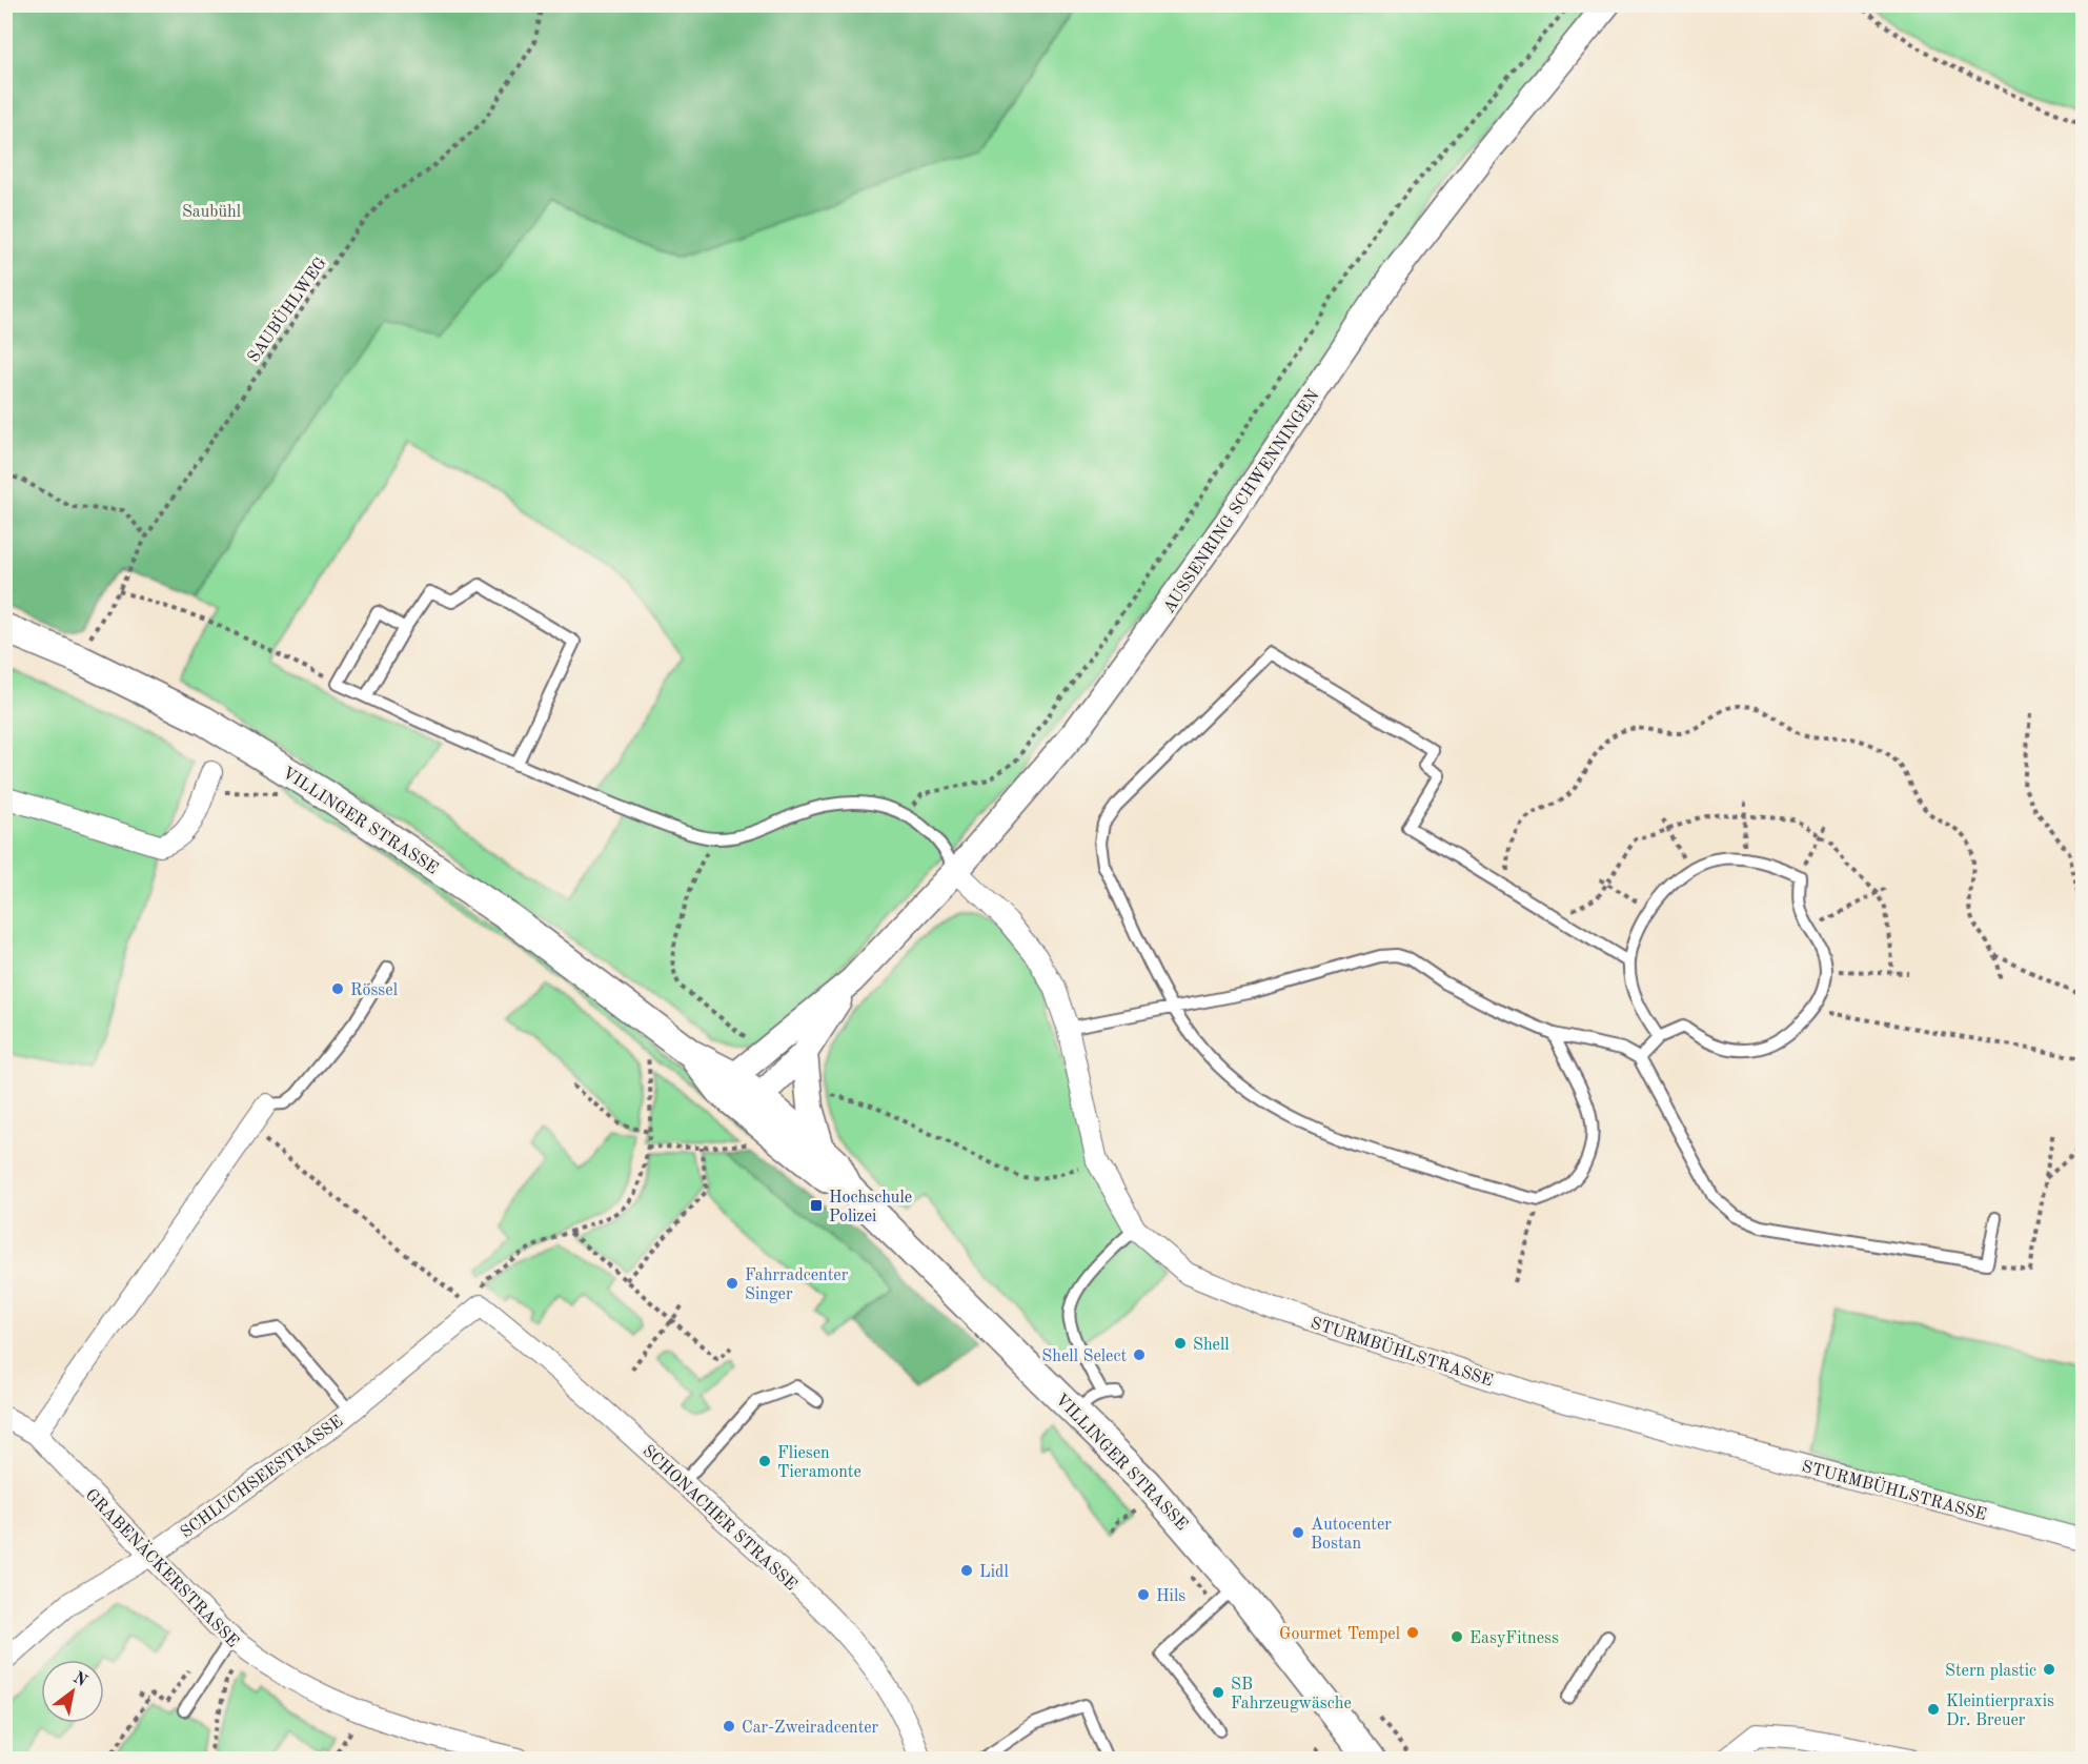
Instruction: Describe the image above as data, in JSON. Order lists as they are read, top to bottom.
{
  "streets": {
    "main road": ["VILLINGER STRASSE"],
    "street": [
      "AUSSENRING SCHWENNINGEN",
      "STURMBÜHLSTRASSE",
      "SCHLUCHSEESTRASSE",
      "SCHONACHER STRASSE",
      "GRABENÄCKERSTRASSE"
    ],
    "path": ["SAUBÜHLWEG"]
  },
  "crossings": [
    ["SAUBÜHLWEG", "VILLINGER STRASSE"],
    ["AUSSENRING SCHWENNINGEN", "VILLINGER STRASSE"],
    ["AUSSENRING SCHWENNINGEN", "STURMBÜHLSTRASSE"],
    ["SCHLUCHSEESTRASSE", "SCHONACHER STRASSE"],
    ["SCHLUCHSEESTRASSE", "GRABENÄCKERSTRASSE"]
  ],
  "parks": ["Saubühl"],
  "places": {
    "other": [
      "Rössel",
      "Fahrradcenter Singer",
      "Shell",
      "Shell Select",
      "Fliesen Tieramonte",
      "Autocenter Bostan",
      "Lidl",
      "Hils",
      "Gourmet Tempel",
      "EasyFitness",
      "Stern plastic",
      "SB Fahrzeugwäsche",
      "Kleintierpraxis Dr. Breuer",
      "Car-Zweiradcenter"
    ],
    "transit": ["Hochschule Polizei"]
  },
  "north": "top right"
}
